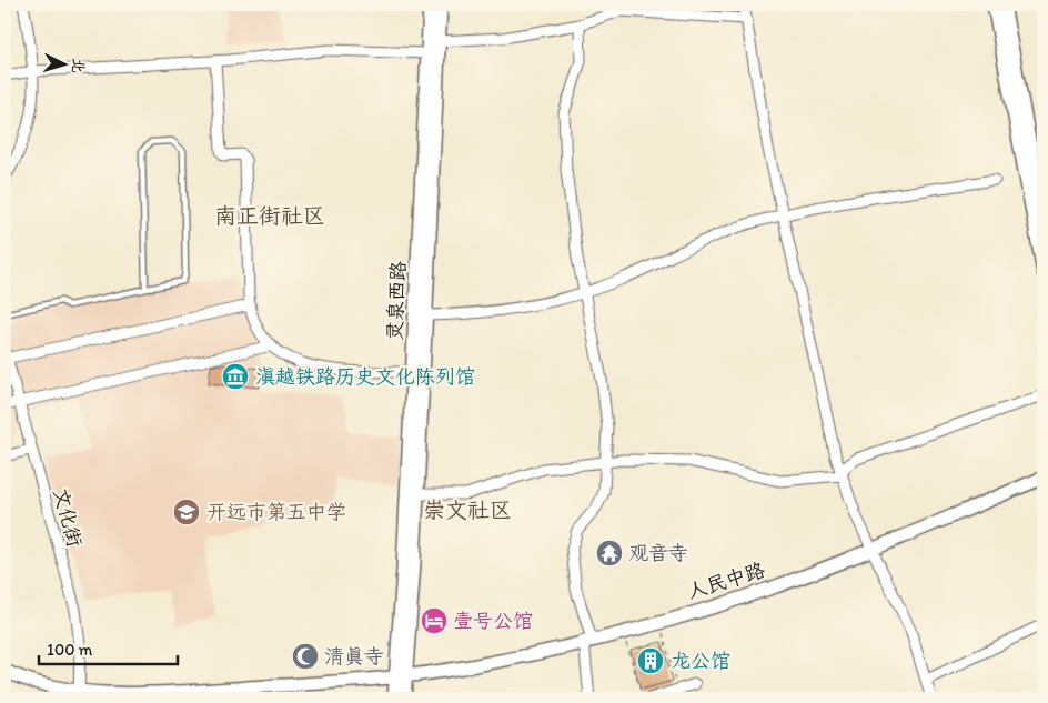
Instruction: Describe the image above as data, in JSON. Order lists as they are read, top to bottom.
{
  "streets": {
    "street": ["灵泉西路", "文化街", "人民中路"]
  },
  "crossings": [
    ["灵泉西路", "人民中路"],
    ["文化街", "人民中路"]
  ],
  "districts": ["南正街社区", "崇文社区"],
  "places": {
    "museum": ["滇越铁路历史文化陈列馆"],
    "school or university": ["开远市第五中学"],
    "temple": ["观音寺"],
    "hotel": ["壹号公馆"],
    "mosque": ["清真寺"],
    "building": ["龙公馆"]
  },
  "scale_bar": "100 m",
  "north": "right"
}
